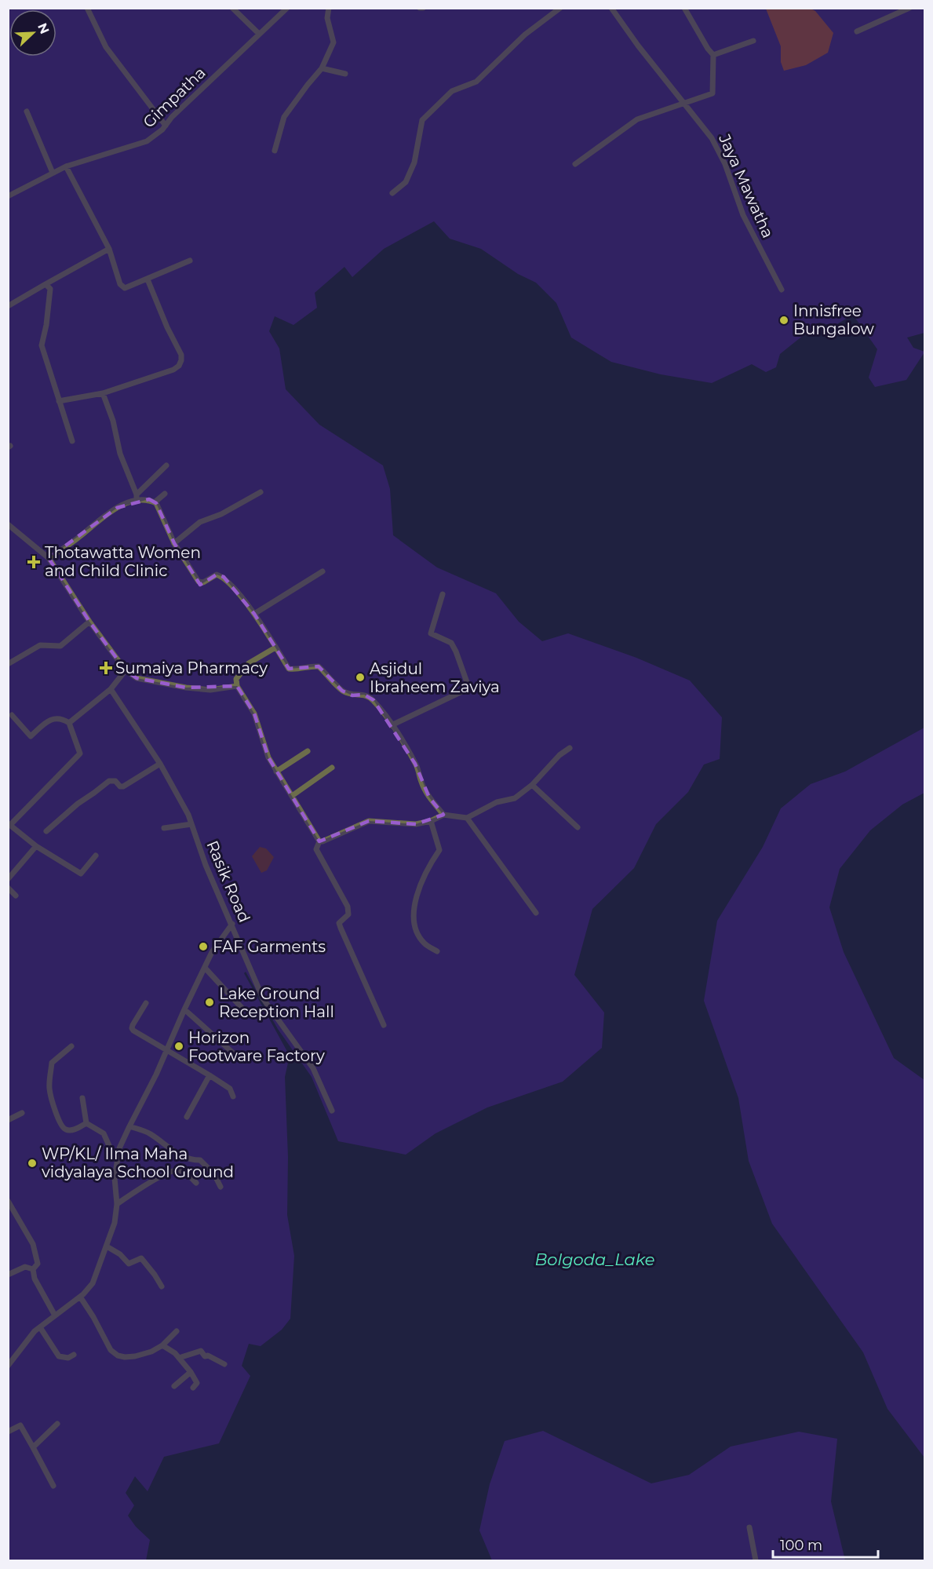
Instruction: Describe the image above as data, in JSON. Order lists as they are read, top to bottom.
{
  "streets": {
    "street": ["Gimpatha", "Jaya Mawatha", "Rasik Road"]
  },
  "water": ["Bolgoda_Lake"],
  "places": {
    "other": [
      "Innisfree Bungalow",
      "Asjidul Ibraheem Zaviya",
      "FAF Garments",
      "Lake Ground Reception Hall",
      "Horizon Footware Factory",
      "WP/KL/ Ilma Maha vidyalaya School Ground"
    ],
    "health": ["Thotawatta Women and Child Clinic", "Sumaiya Pharmacy"]
  },
  "scale_bar": "100 m",
  "north": "top right"
}
